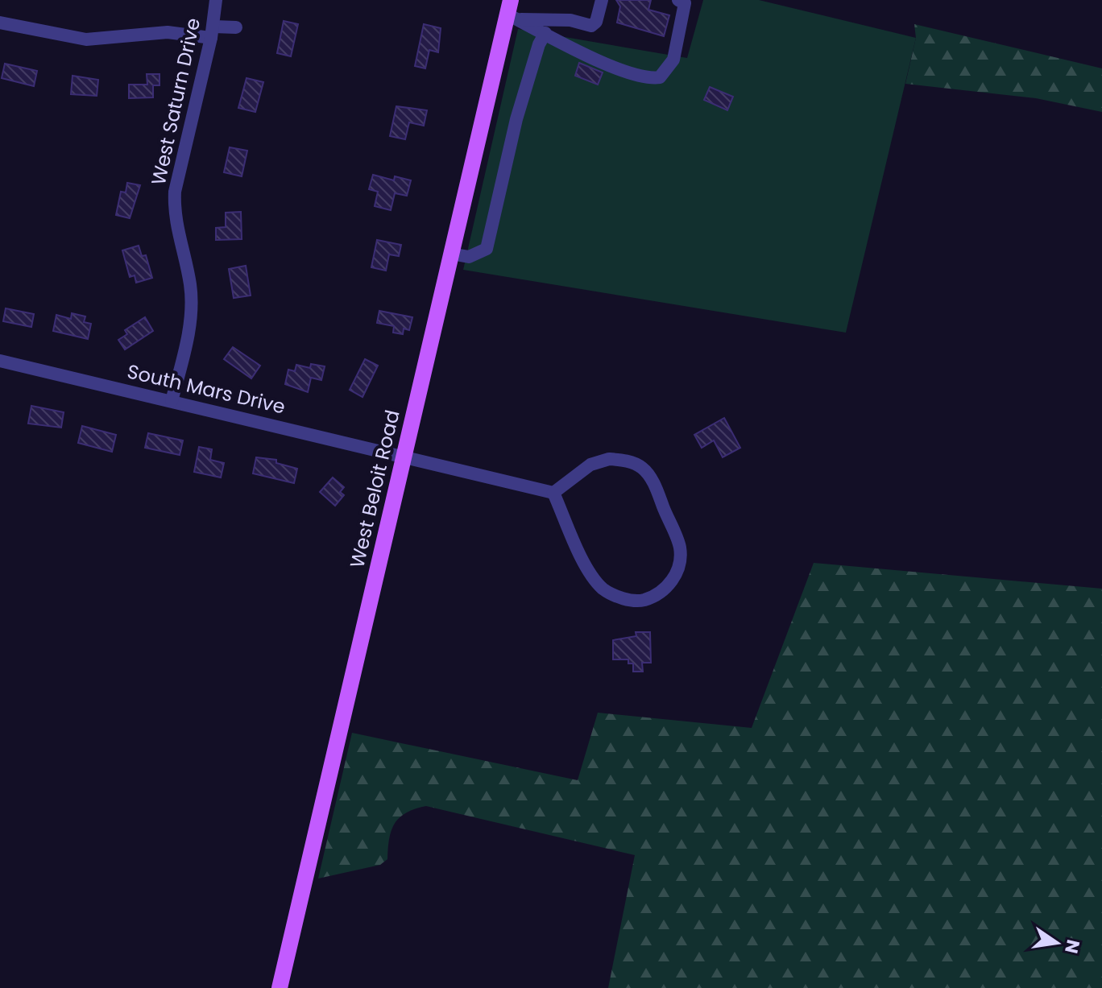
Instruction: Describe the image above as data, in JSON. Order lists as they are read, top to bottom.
{
  "streets": {
    "main road": ["West Beloit Road"],
    "street": ["West Saturn Drive", "South Mars Drive"]
  },
  "crossings": [
    ["West Saturn Drive", "South Mars Drive"],
    ["South Mars Drive", "West Beloit Road"]
  ],
  "north": "right"
}
